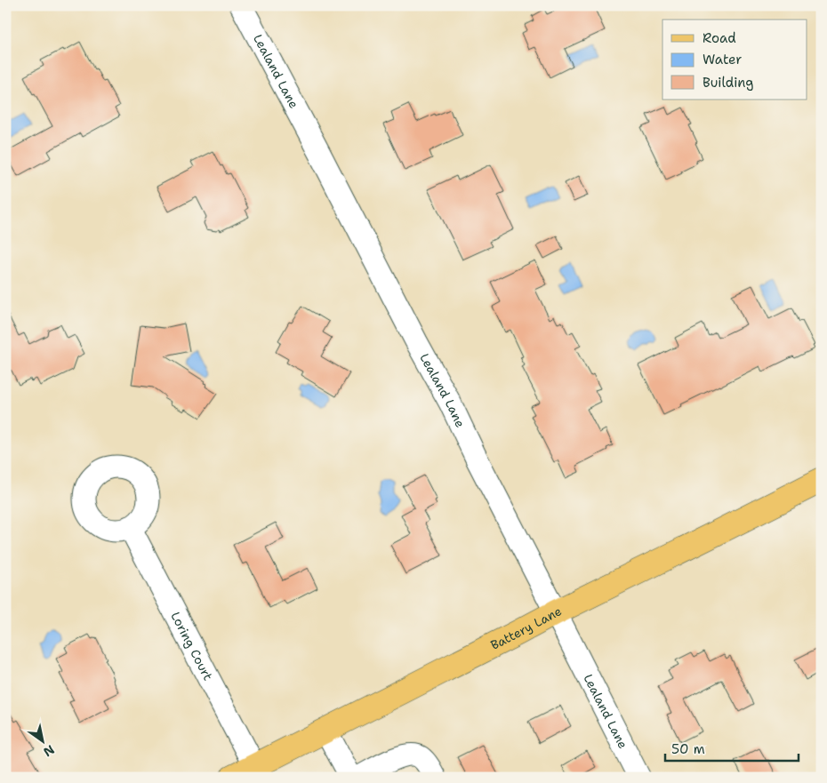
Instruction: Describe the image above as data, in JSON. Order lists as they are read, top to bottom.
{
  "streets": {
    "main road": ["Battery Lane"],
    "street": ["Lealand Lane", "Loring Court"]
  },
  "crossings": [
    ["Lealand Lane", "Battery Lane"],
    ["Battery Lane", "Loring Court"]
  ],
  "legend": ["Road", "Water", "Building"],
  "scale_bar": "50 m",
  "north": "bottom right"
}
